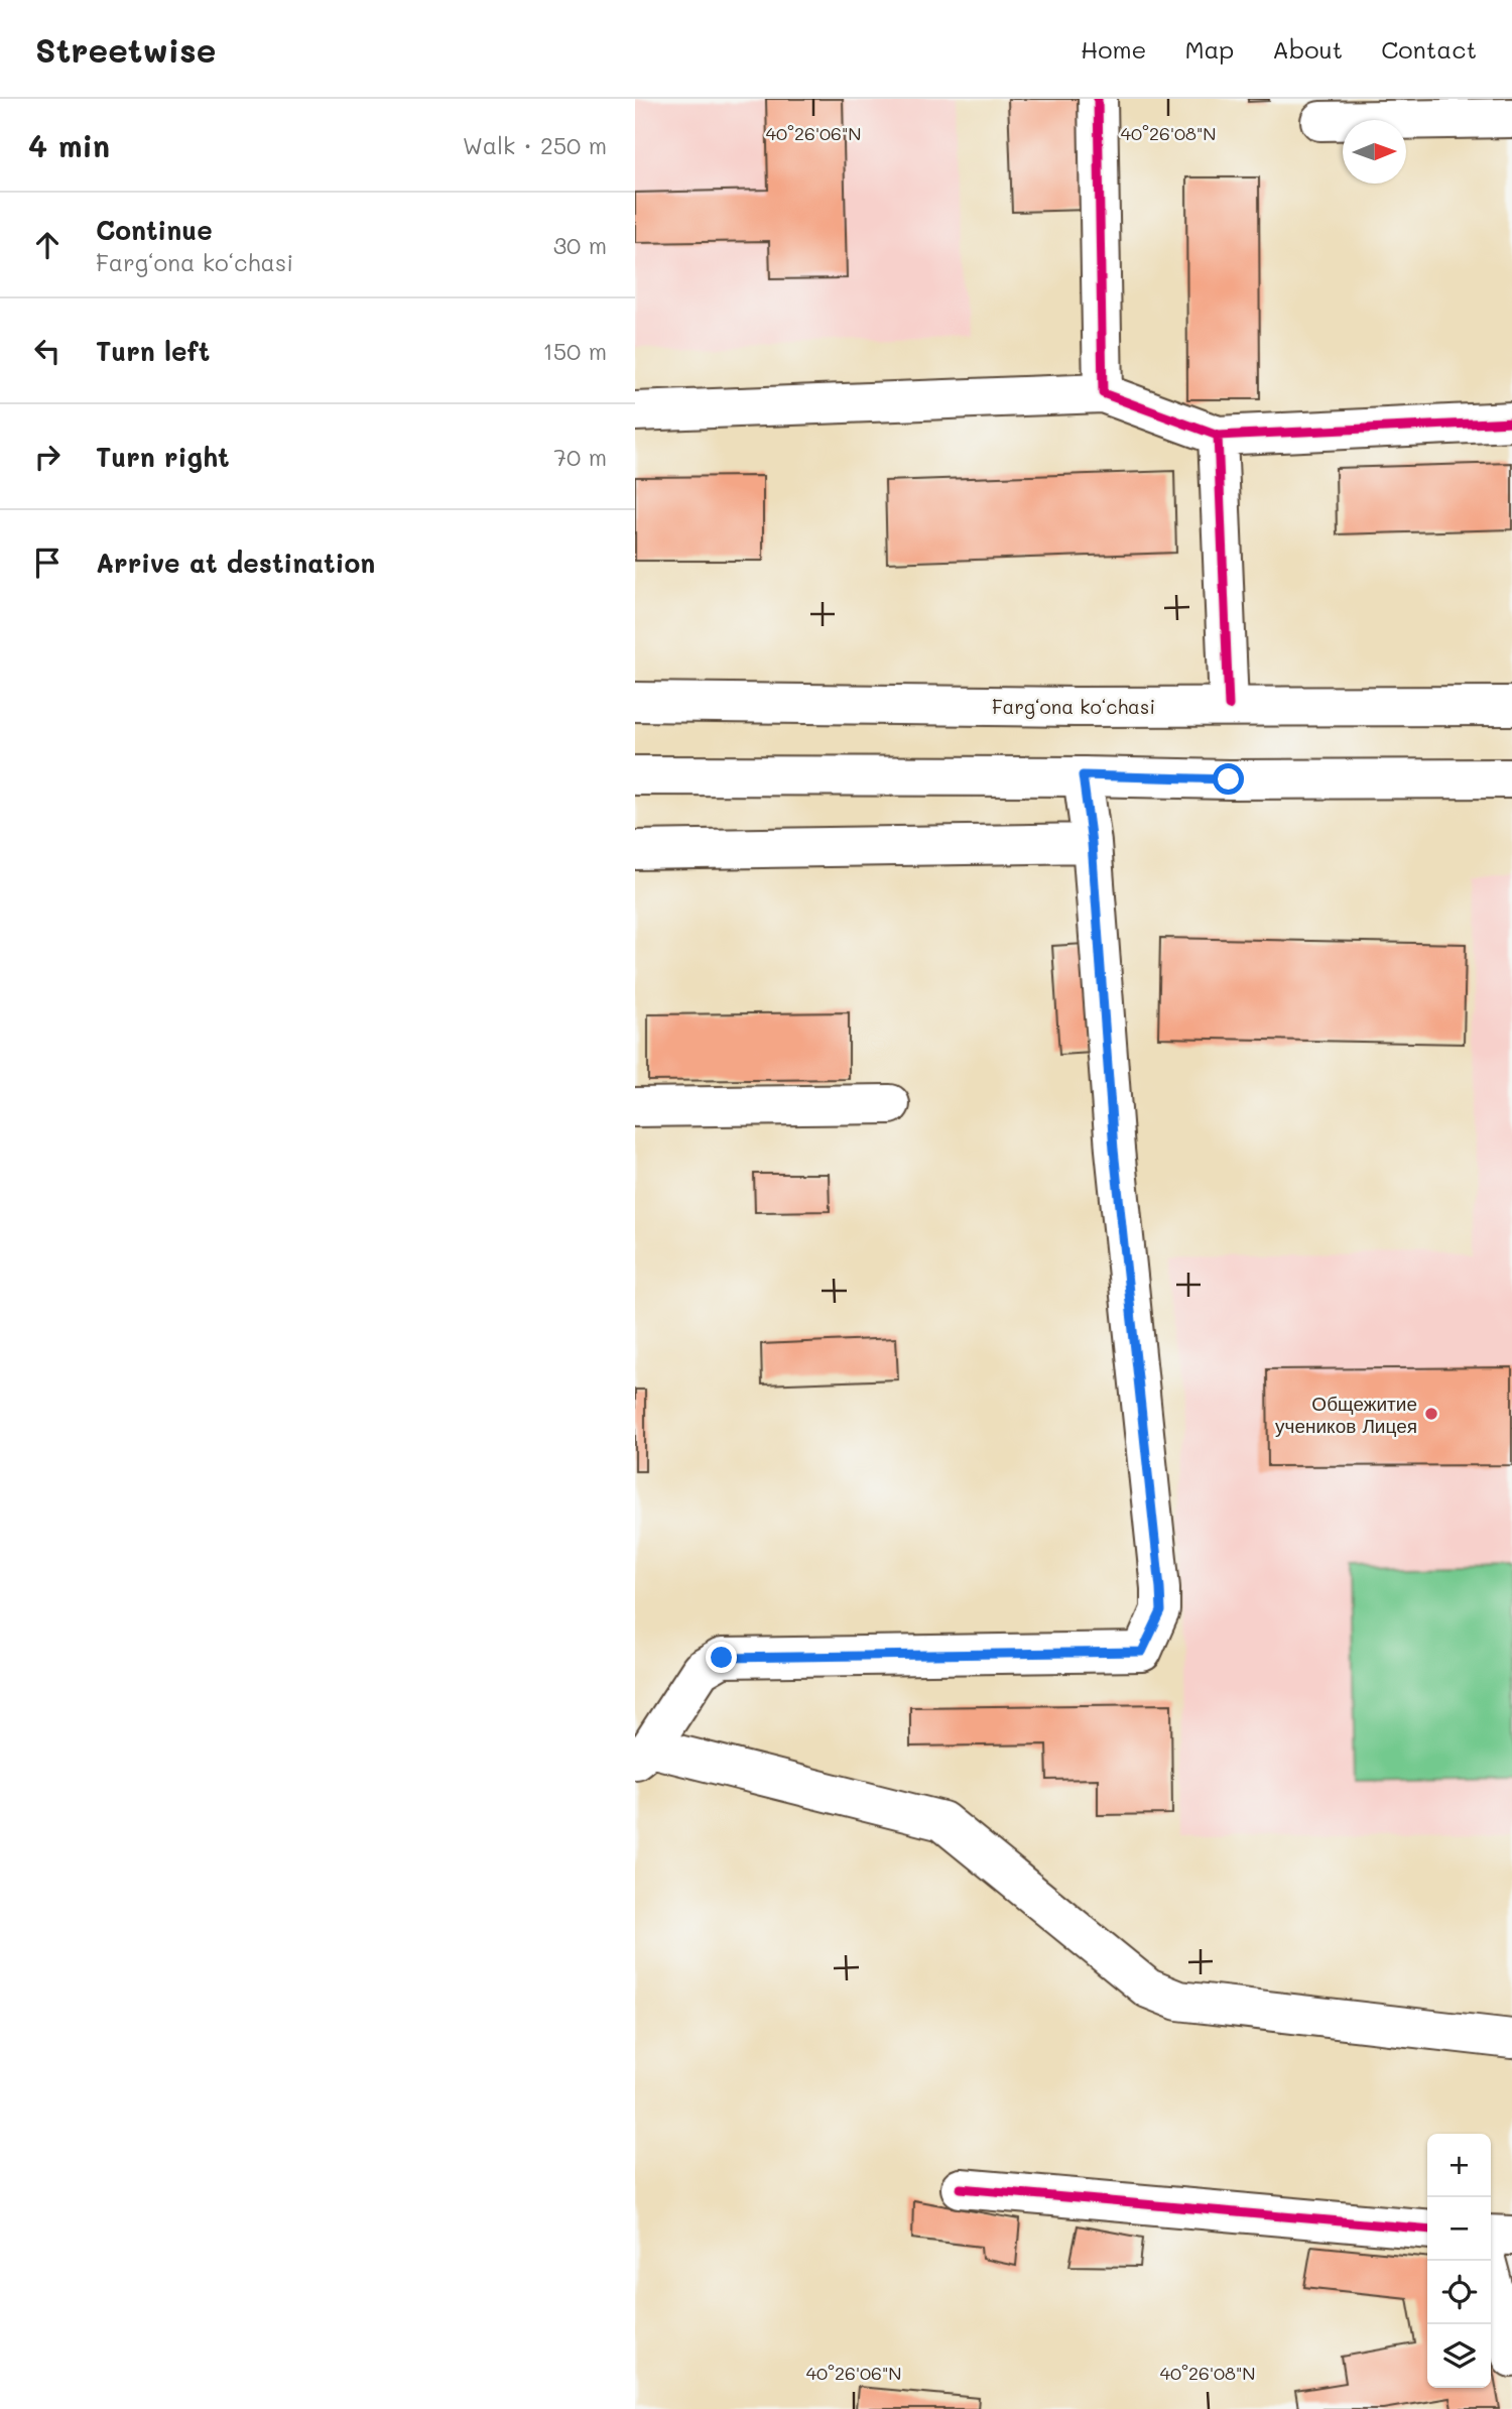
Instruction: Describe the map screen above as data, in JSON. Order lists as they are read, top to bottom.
{
  "streets": {
    "main road": ["Fargʻona koʻchasi"]
  },
  "places": ["Общежитие учеников Лицея"],
  "north": "right",
  "page": {
    "header": "Streetwise",
    "nav": [
      "Home",
      "Map",
      "About",
      "Contact"
    ],
    "heading": ["4 min", "Walk · 250 m"],
    "list": [
      ["Continue", "Fargʻona koʻchasi", "30 m"],
      ["Turn left", "150 m"],
      ["Turn right", "70 m"],
      "Arrive at destination"
    ],
    "map_buttons": ["+", "−"]
  },
  "coordinates": ["40°26'06\"N", "40°26'08\"N"]
}
